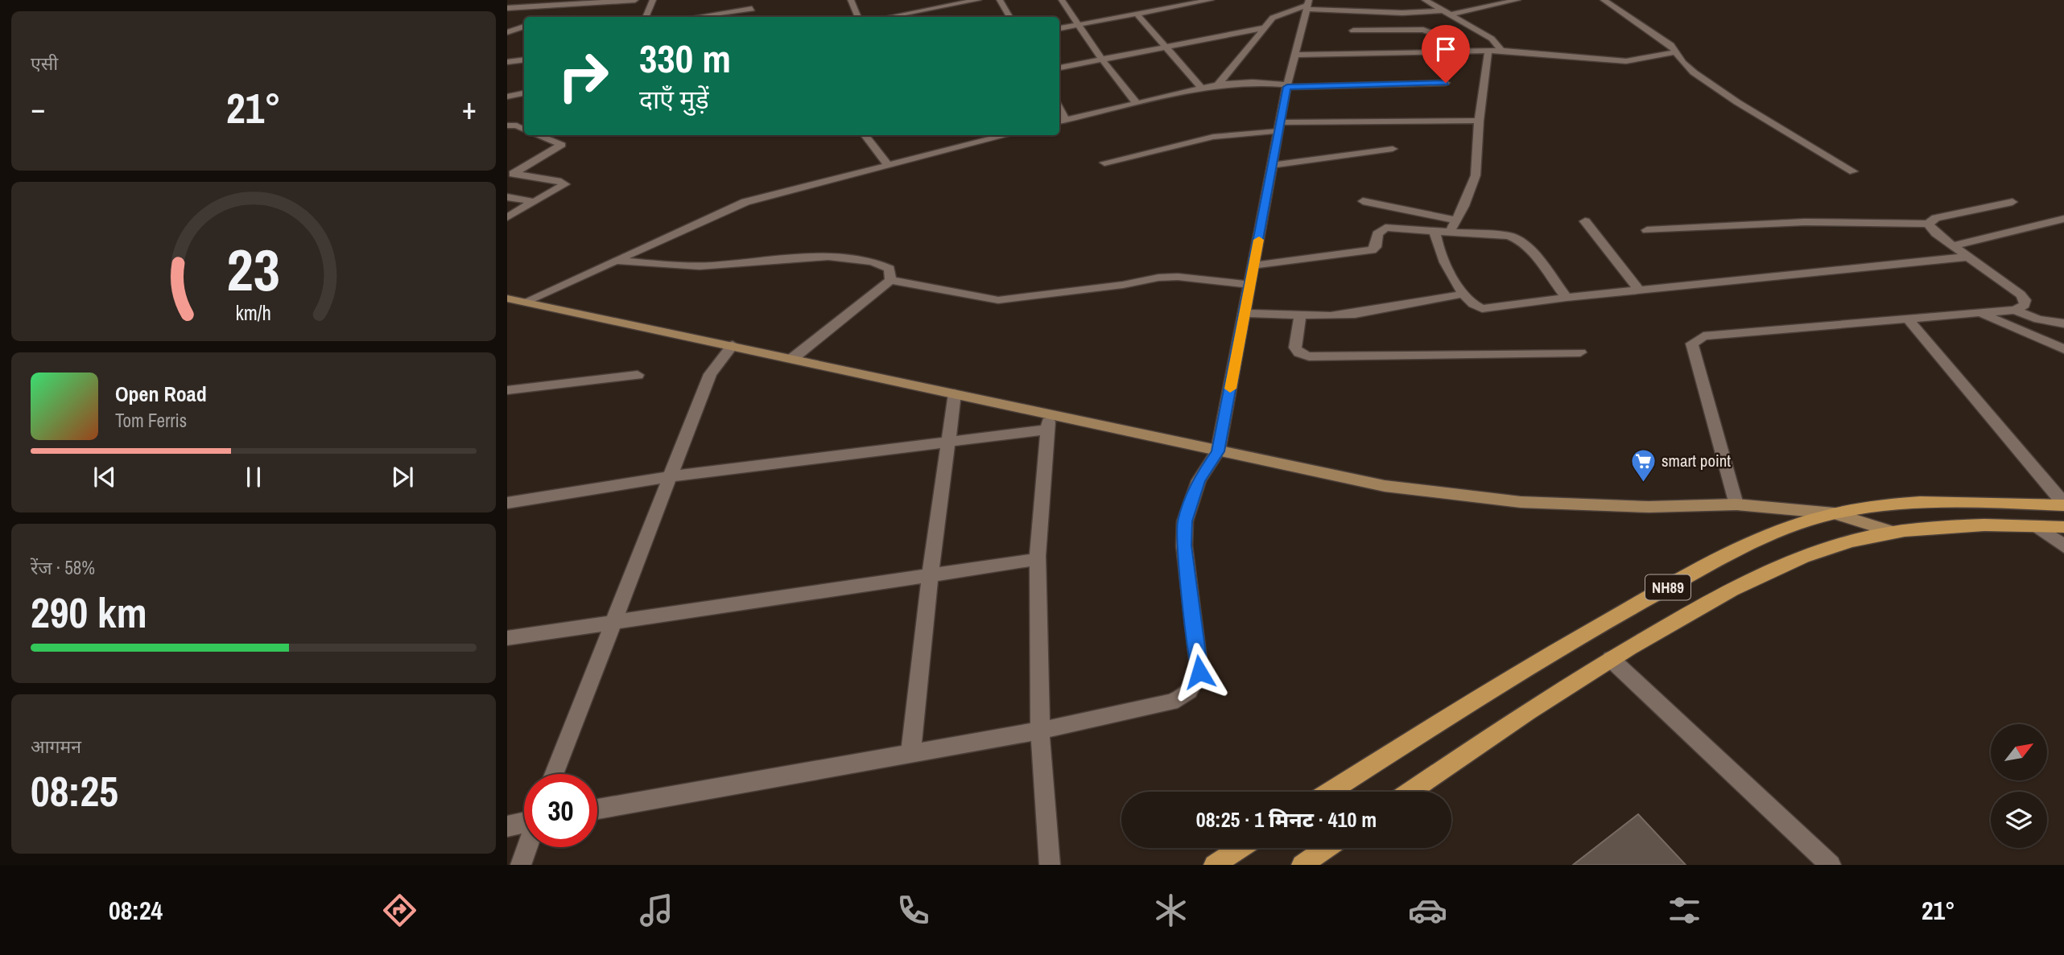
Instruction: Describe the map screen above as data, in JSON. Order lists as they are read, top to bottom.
{
  "streets": {
    "main road": ["NH89"]
  },
  "places": {
    "supermarket": ["smart point"]
  },
  "north": "top right",
  "page": {
    "tile": [
      "एसी",
      ["रेंज · 58%", "290 km"],
      ["आगमन", "08:25"]
    ],
    "turn": ["330 m", "दाएँ मुड़ें"],
    "heat": ["−", "21°", "+"],
    "song": ["Open Road", "Tom Ferris"],
    "limit": "30",
    "trip": "08:25 · 1 मिनट · 410 m",
    "tabs": ["08:24", "21°"],
    "gauge": ["23", "km/h"]
  }
}
